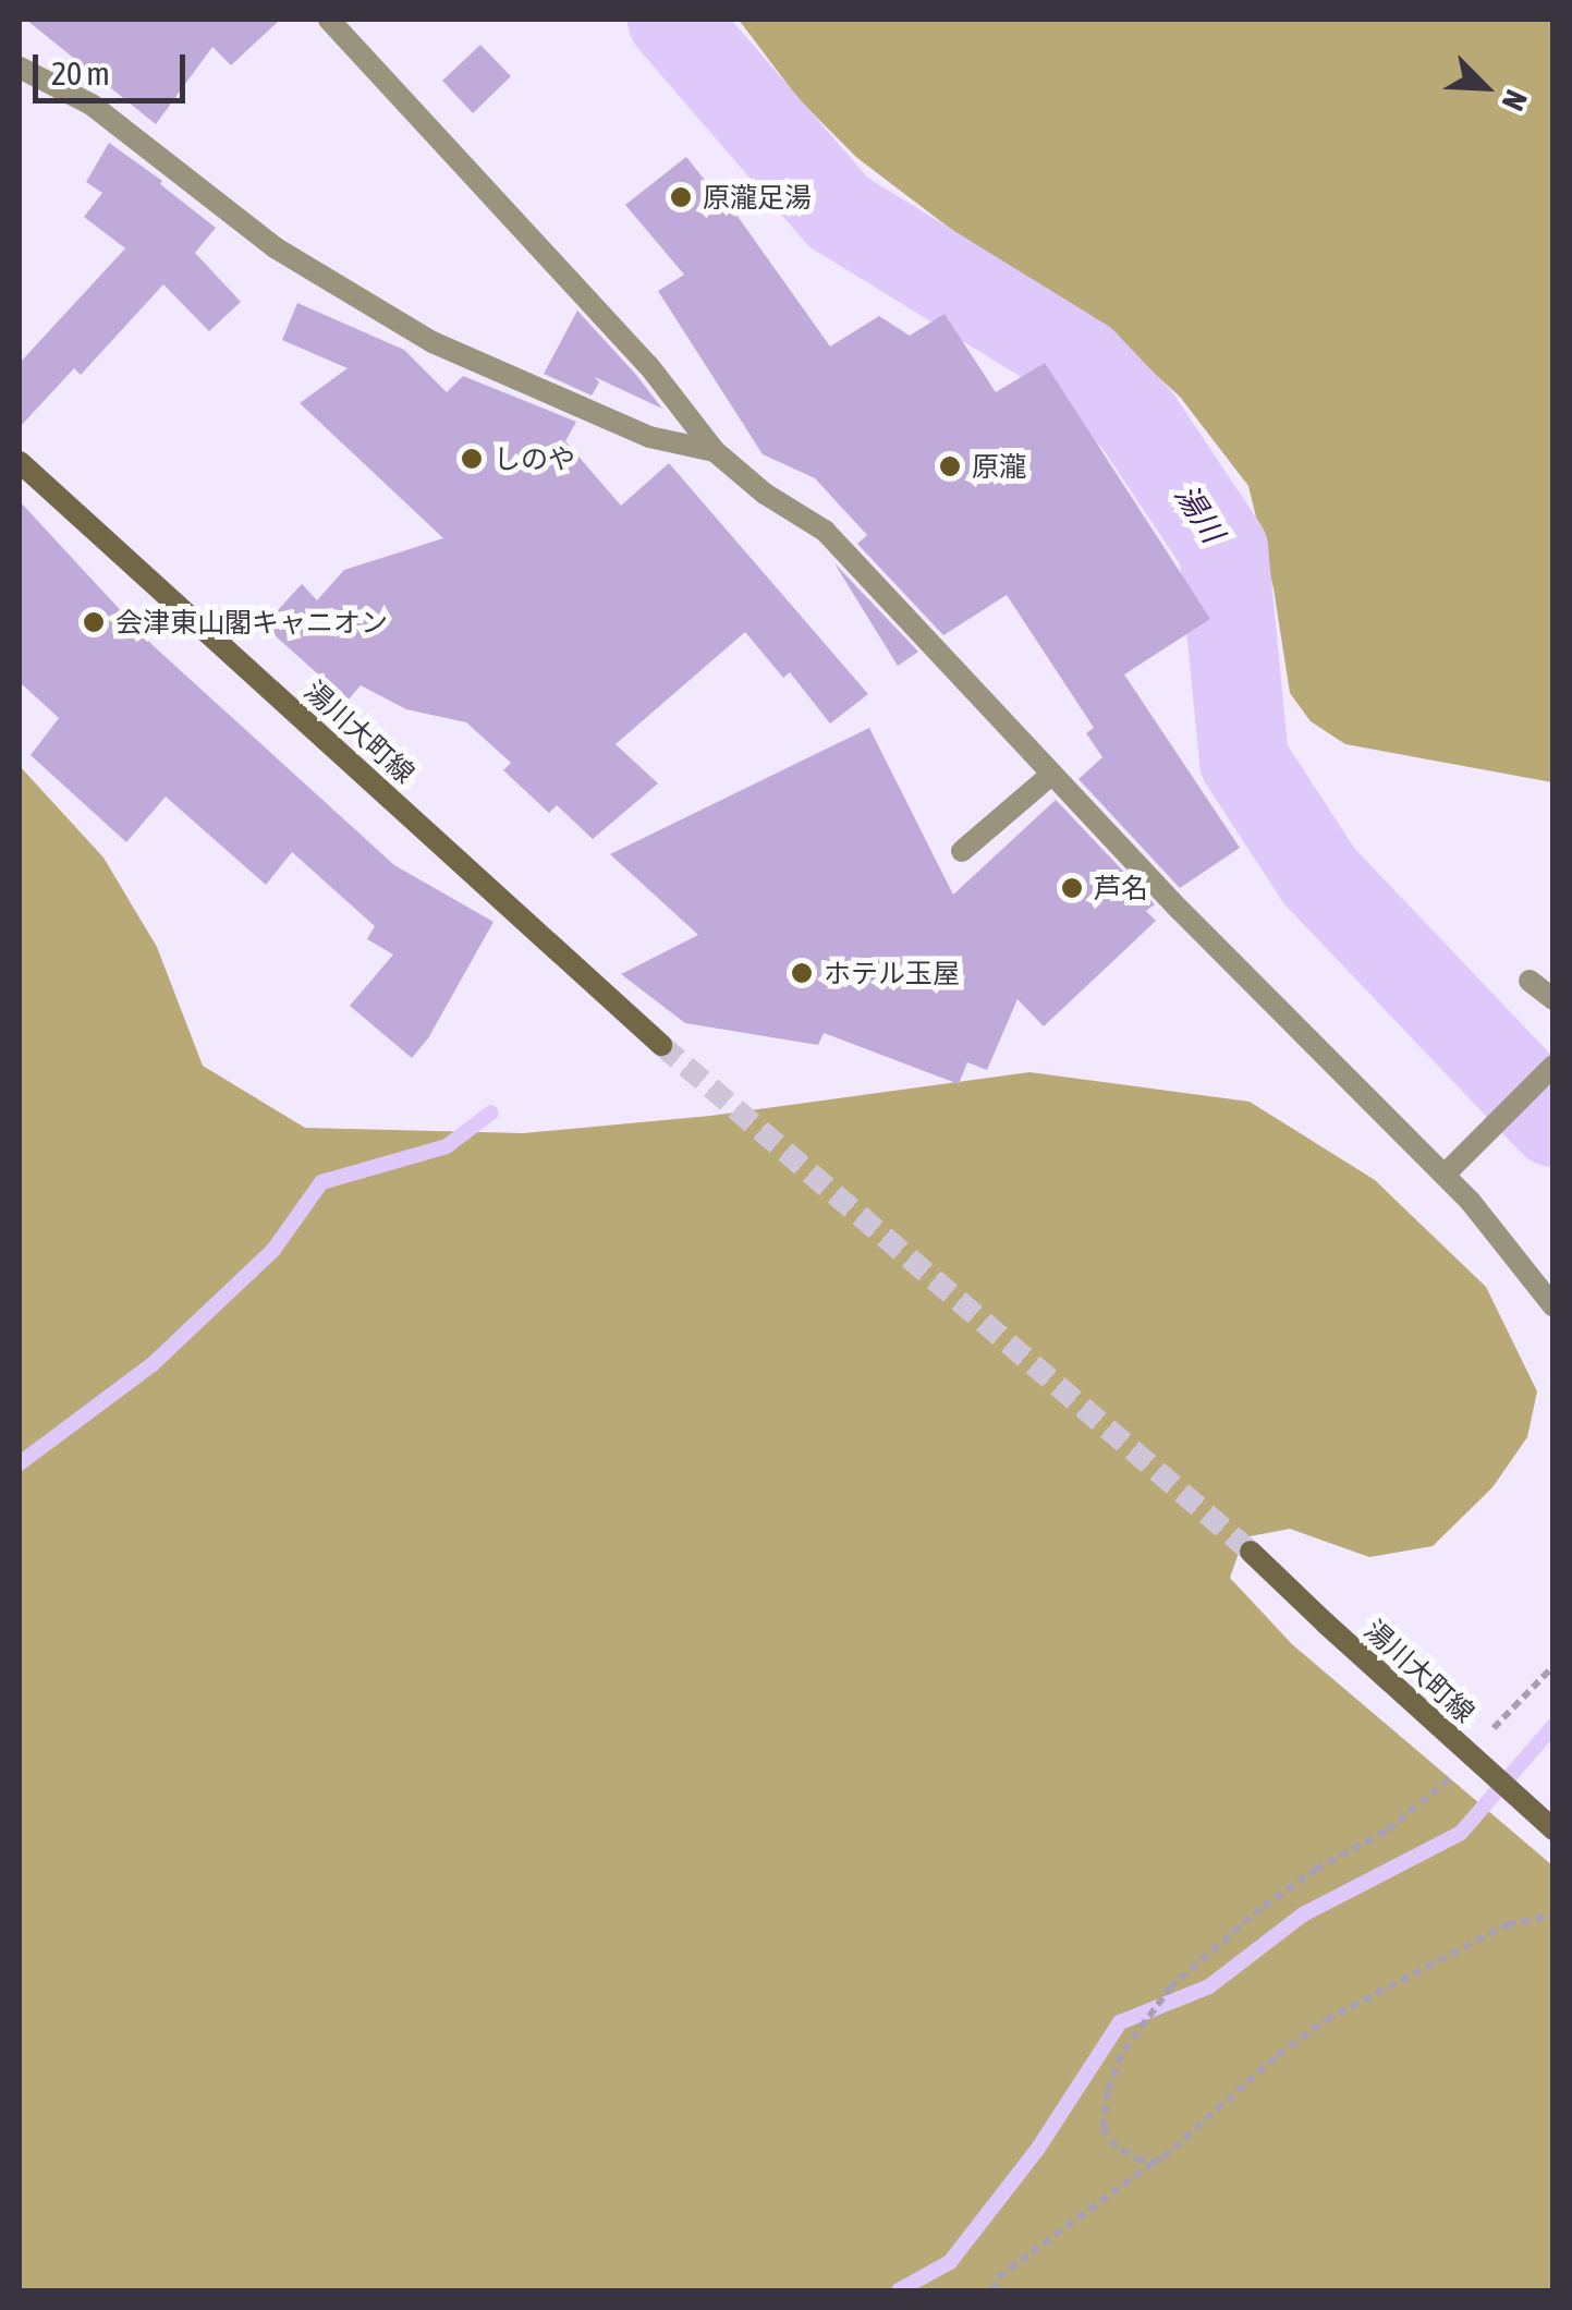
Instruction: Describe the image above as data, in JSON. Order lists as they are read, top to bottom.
{
  "streets": {
    "main road": ["湯川大町線"]
  },
  "water": ["湯川"],
  "places": [
    "原瀧足湯",
    "しのや",
    "原瀧",
    "会津東山閣キャニオン",
    "芦名",
    "ホテル玉屋"
  ],
  "scale_bar": "20 m",
  "north": "bottom right"
}
